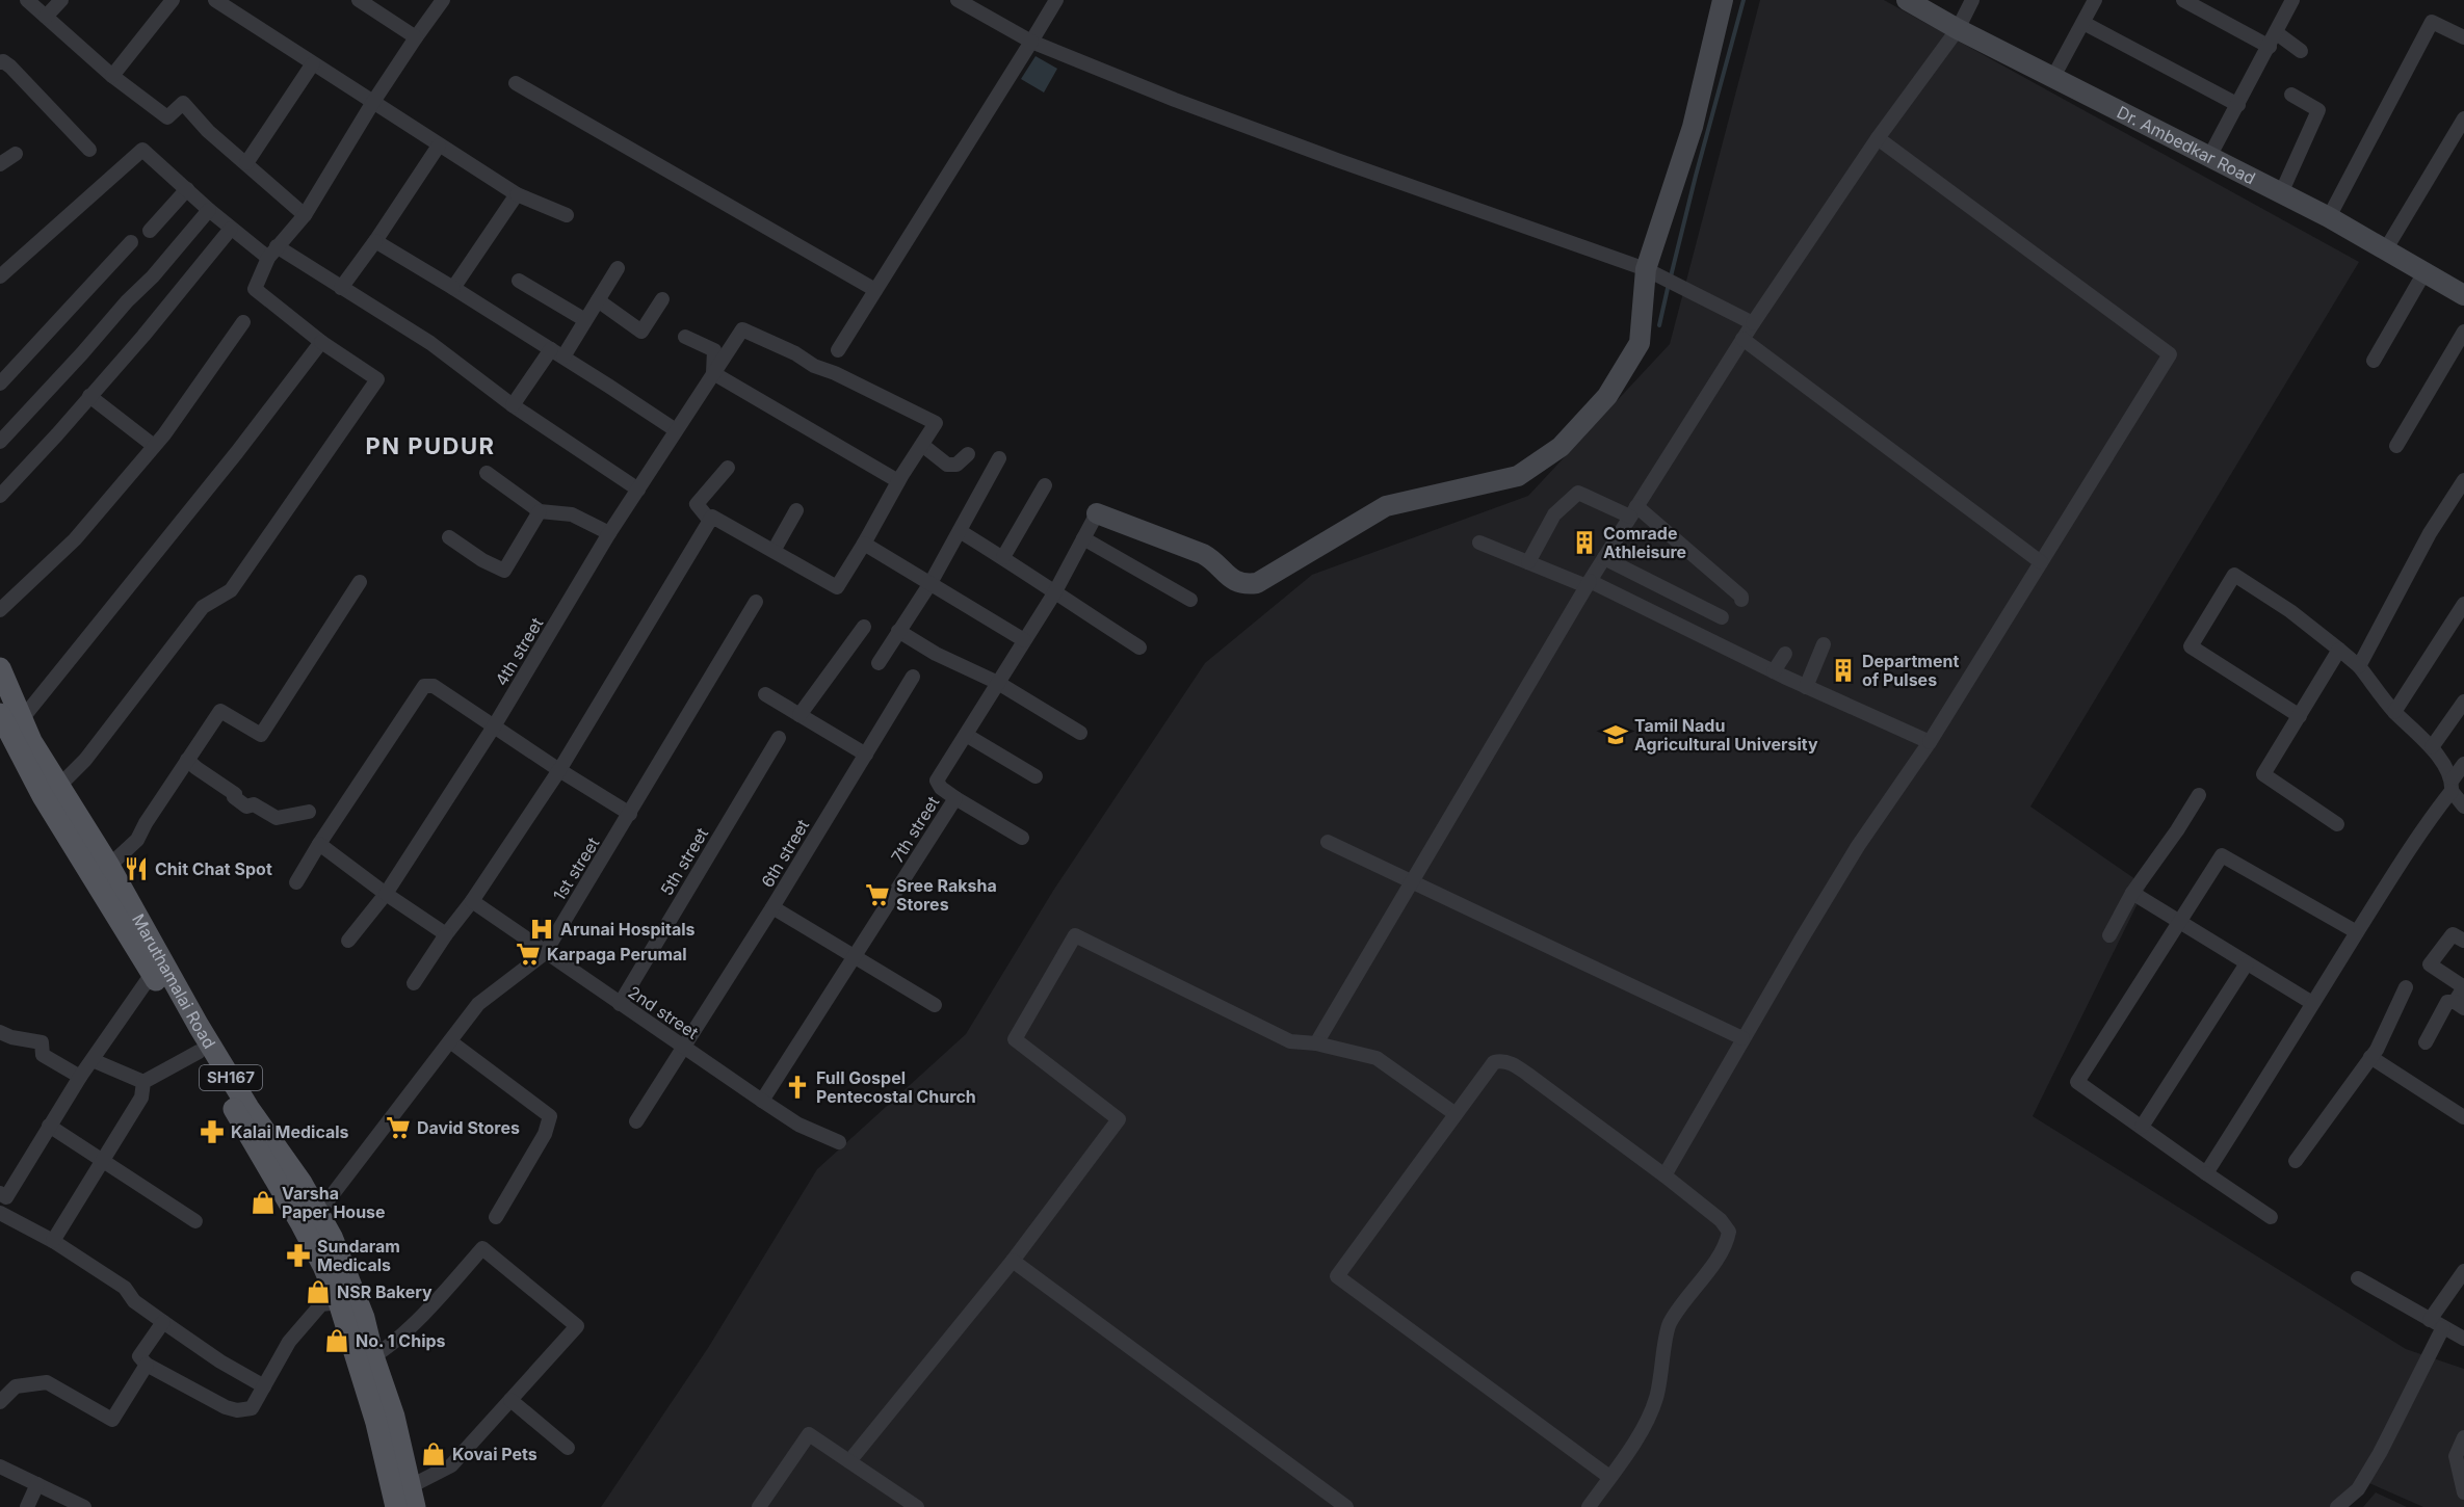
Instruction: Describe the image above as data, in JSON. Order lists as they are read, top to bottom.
{
  "streets": {
    "main road": ["Maruthamalai Road", "SH167"],
    "street": [
      "Dr. Ambedkar Road",
      "4th street",
      "7th street",
      "6th street",
      "5th street",
      "1st street",
      "2nd street"
    ]
  },
  "crossings": [
    ["7th street", "2nd street"],
    ["6th street", "2nd street"],
    ["5th street", "2nd street"],
    ["1st street", "Maruthamalai Road"],
    ["1st street", "2nd street"]
  ],
  "districts": ["PN PUDUR"],
  "places": {
    "building": ["Comrade Athleisure", "Department of Pulses"],
    "school or university": ["Tamil Nadu Agricultural University"],
    "restaurant": ["Chit Chat Spot"],
    "supermarket": ["Sree Raksha Stores", "Karpaga Perumal", "David Stores"],
    "hospital": ["Arunai Hospitals"],
    "church": ["Full Gospel Pentecostal Church"],
    "pharmacy": ["Kalai Medicals", "Sundaram Medicals"],
    "shop": [
      "Varsha Paper House",
      "NSR Bakery",
      "No. 1 Chips",
      "Kovai Pets"
    ]
  }
}
